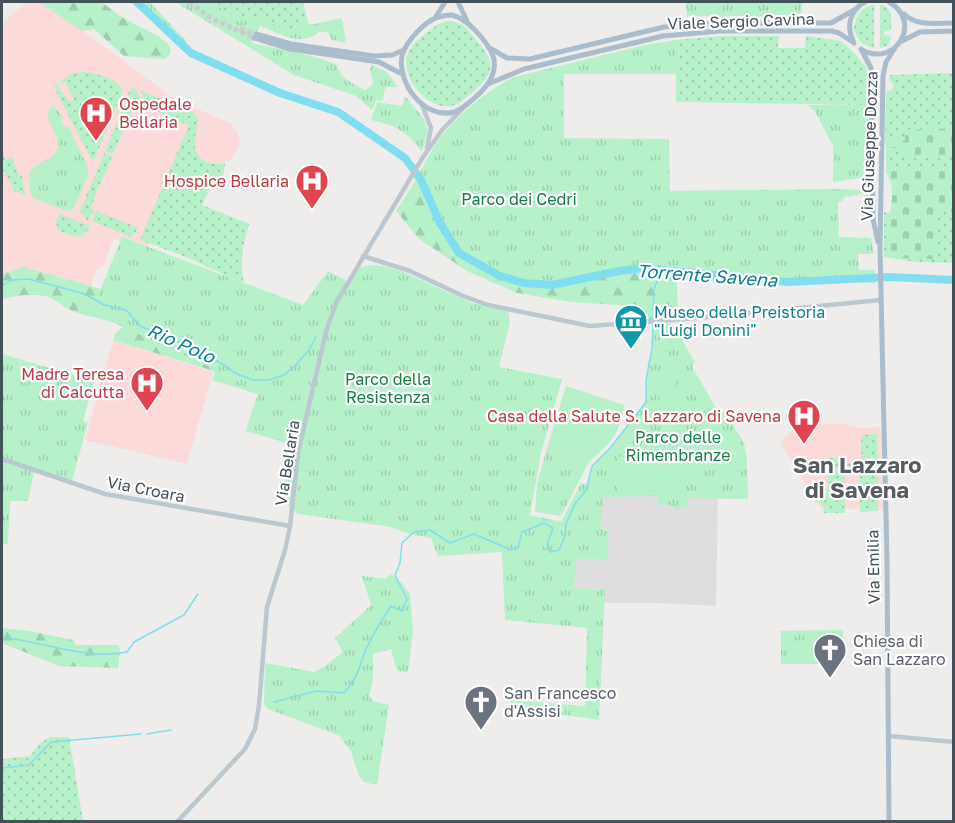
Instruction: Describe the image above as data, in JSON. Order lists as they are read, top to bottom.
{
  "streets": {
    "main road": ["Viale Sergio Cavina", "Via Giuseppe Dozza", "Via Emilia"],
    "street": ["Via Bellaria", "Via Croara"]
  },
  "crossings": [
    ["Viale Sergio Cavina", "Via Giuseppe Dozza"],
    ["Viale Sergio Cavina", "Via Bellaria"],
    ["Via Giuseppe Dozza", "Via Emilia"],
    ["Via Bellaria", "Via Croara"]
  ],
  "districts": ["San Lazzaro di Savena"],
  "water": ["Torrente Savena", "Rio Polo"],
  "parks": ["Parco dei Cedri", "Parco della Resistenza", "Parco delle Rimembranze"],
  "places": {
    "hospital": [
      "Ospedale Bellaria",
      "Hospice Bellaria",
      "Madre Teresa di Calcutta",
      "Casa della Salute S. Lazzaro di Savena"
    ],
    "museum": ["Museo della Preistoria \"Luigi Donini\""],
    "church": ["Chiesa di San Lazzaro", "San Francesco d'Assisi"]
  }
}
